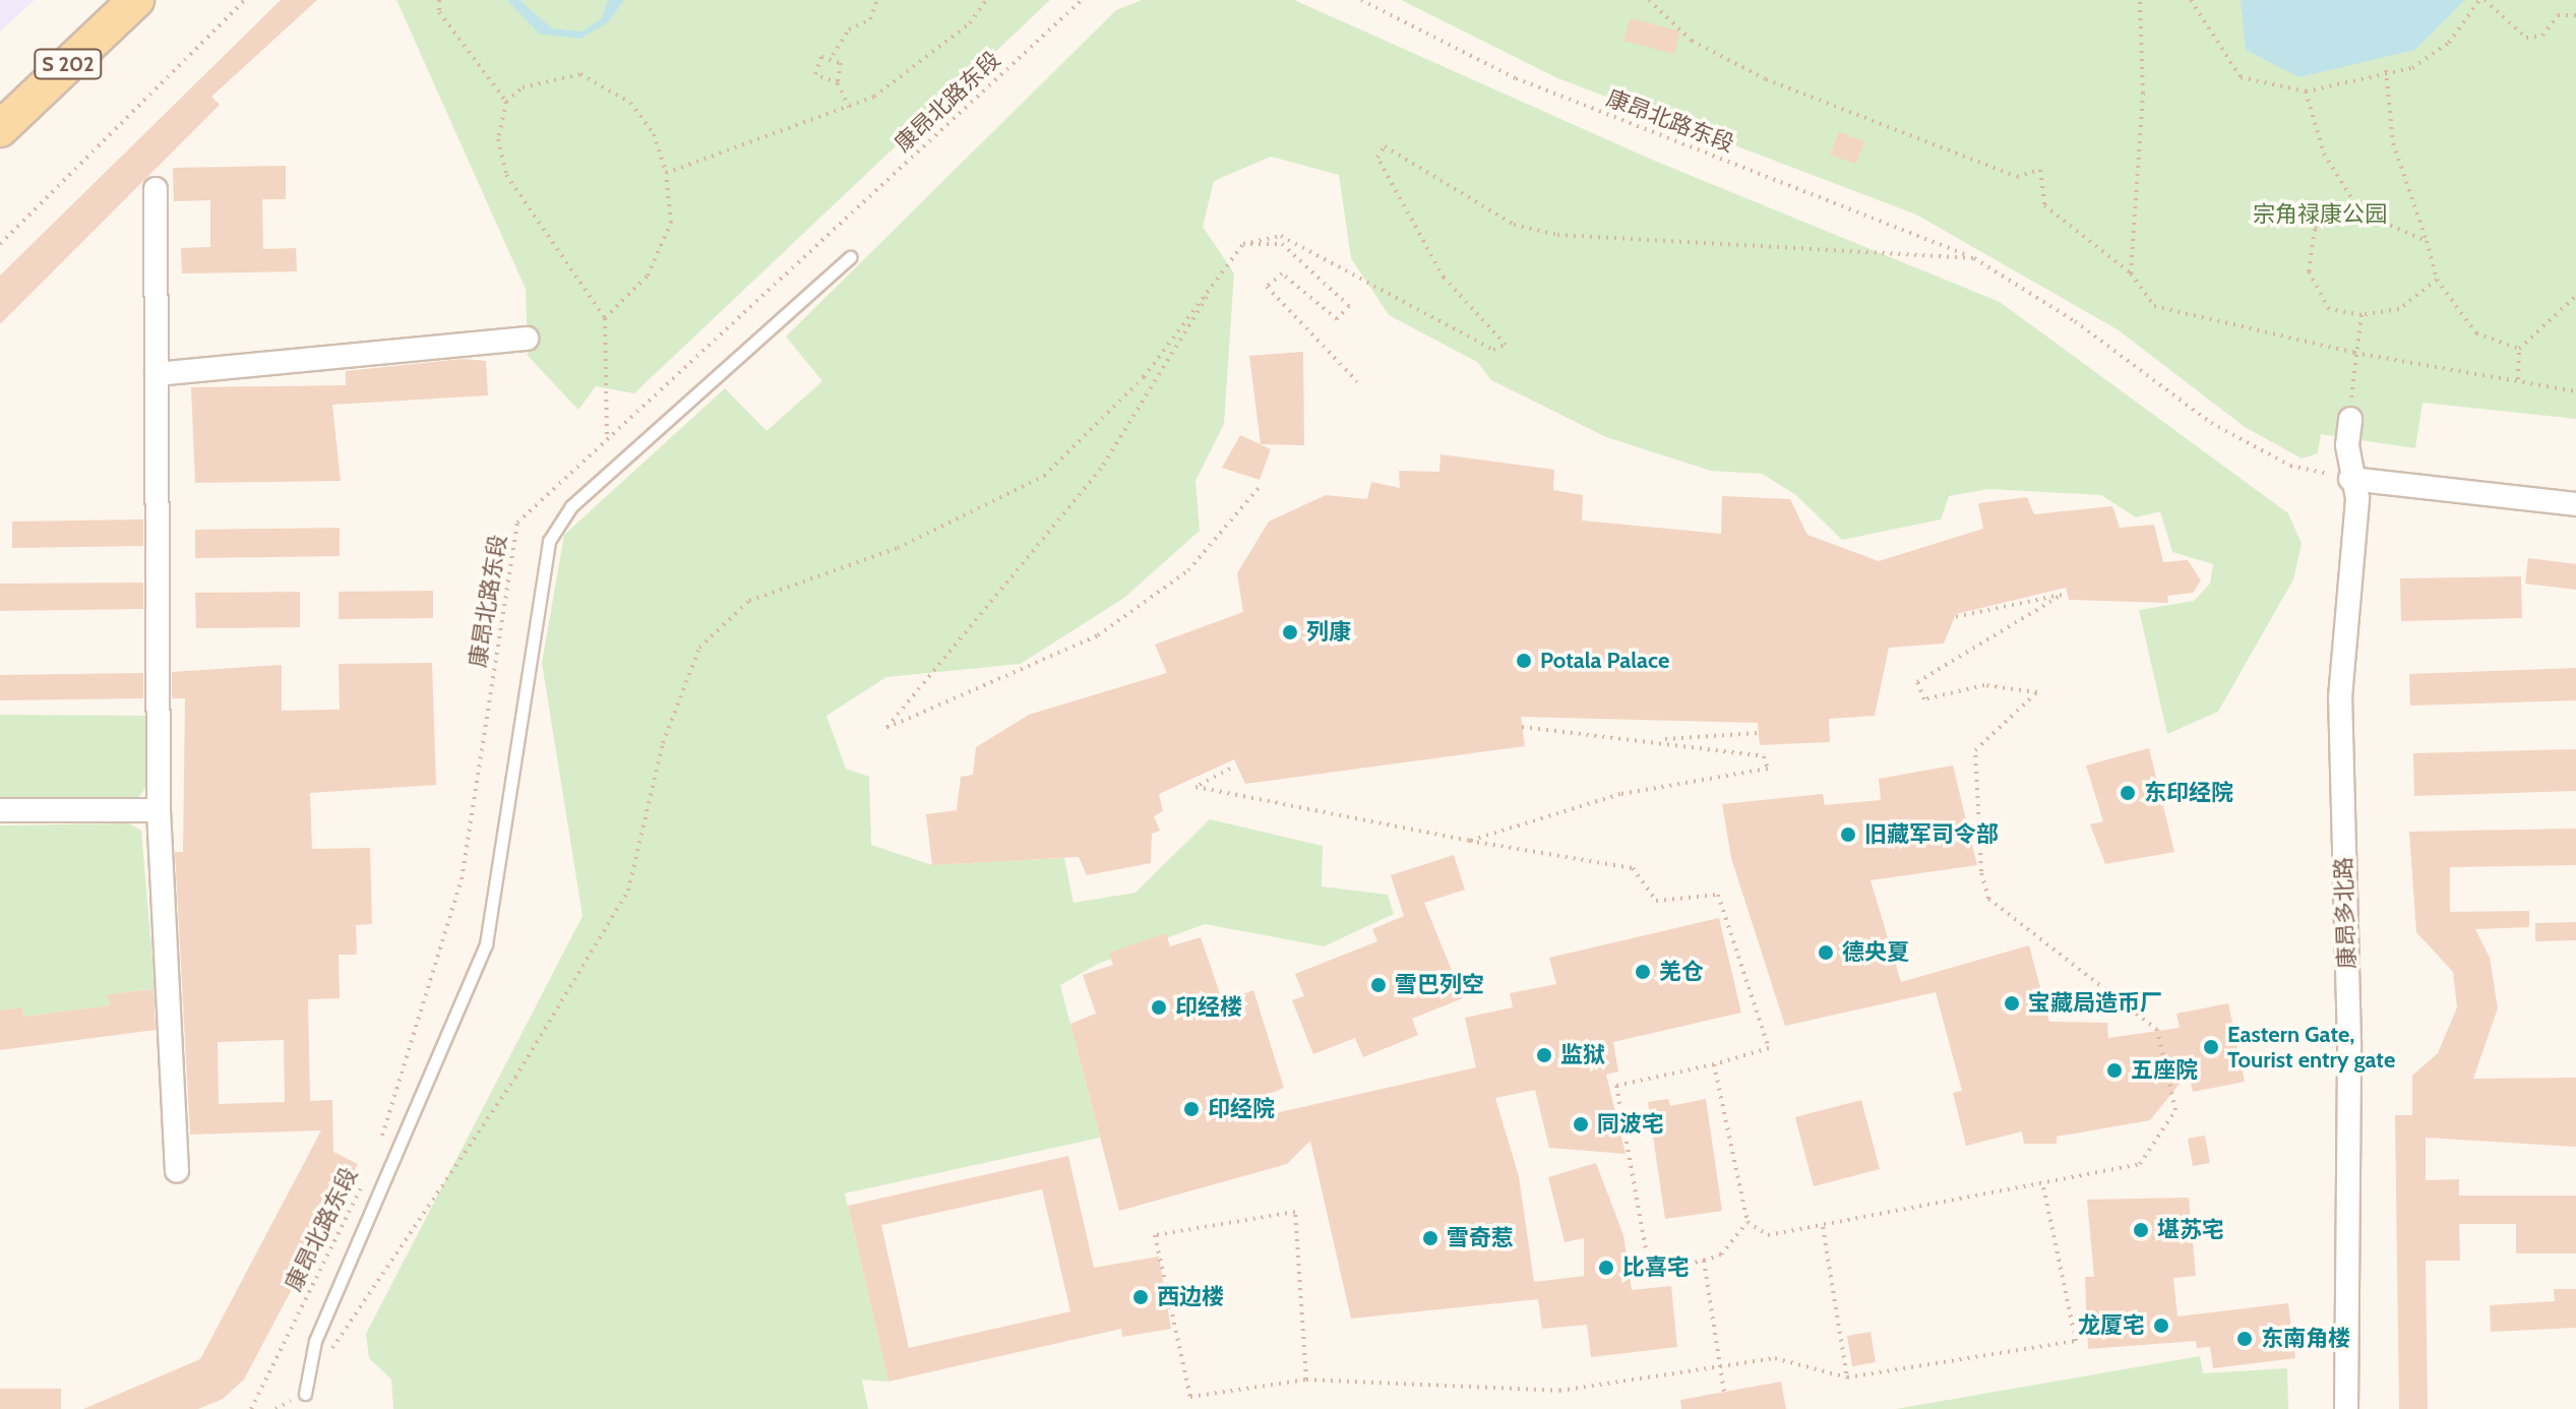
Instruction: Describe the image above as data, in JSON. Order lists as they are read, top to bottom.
{
  "streets": {
    "main road": ["S 202"],
    "street": ["康昂多北路"],
    "path": ["康昂北路东段"]
  },
  "crossings": [
    ["康昂北路东段", "康昂多北路"]
  ],
  "parks": ["宗角禄康公园"],
  "places": [
    "列康",
    "Potala Palace",
    "东印经院",
    "旧藏军司令部",
    "德央夏",
    "羌仓",
    "雪巴列空",
    "宝藏局造币厂",
    "印经楼",
    "Eastern Gate, Tourist entry gate",
    "监狱",
    "五座院",
    "印经院",
    "同波宅",
    "堪苏宅",
    "雪奇惹",
    "比喜宅",
    "西边楼",
    "龙厦宅",
    "东南角楼"
  ]
}
